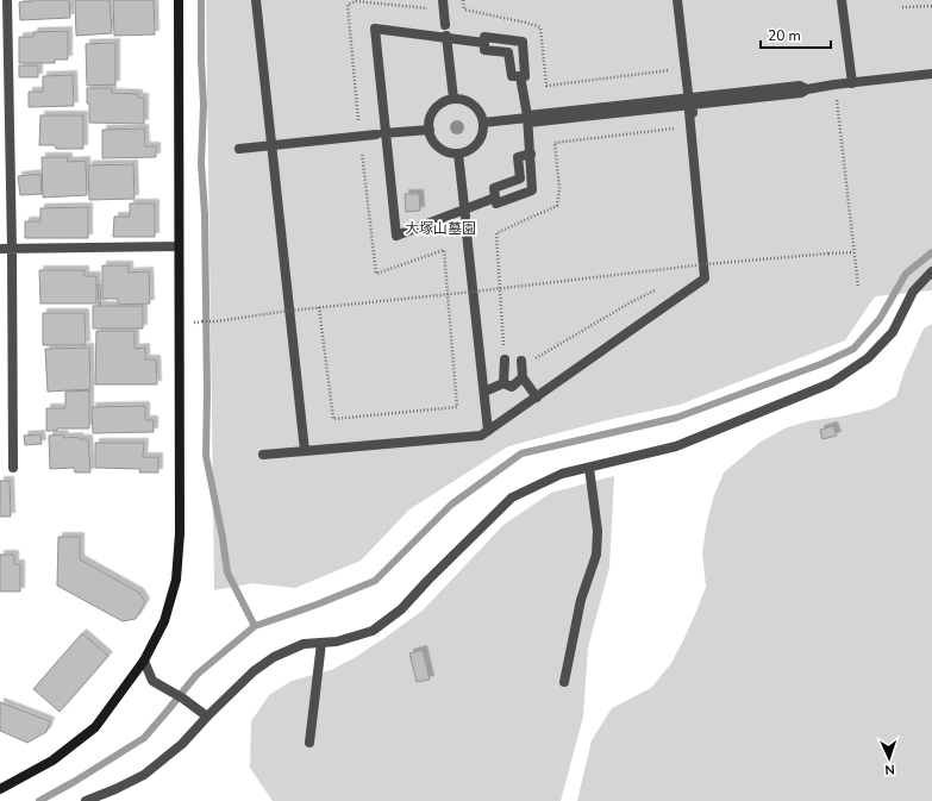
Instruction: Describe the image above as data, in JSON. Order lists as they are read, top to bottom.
{
  "parks": ["大塚山墓園"],
  "scale_bar": "20 m",
  "north": "bottom"
}
